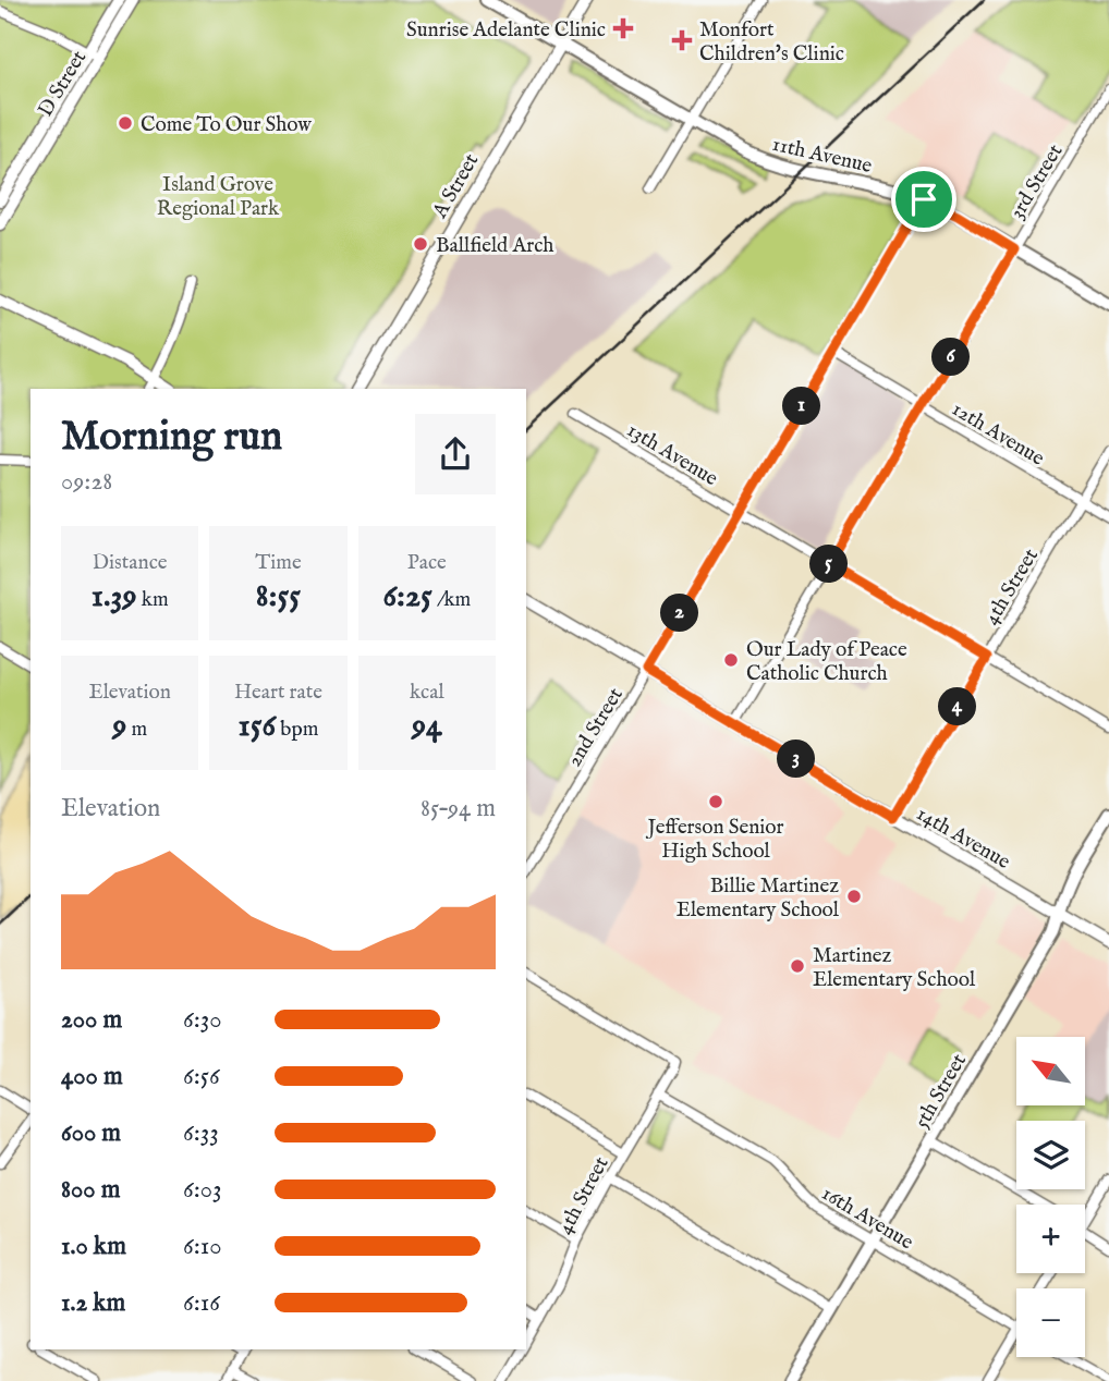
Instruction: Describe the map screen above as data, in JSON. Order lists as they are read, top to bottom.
{
  "streets": {
    "main road": ["11th Avenue", "5th Street"],
    "street": [
      "D Street",
      "3rd Street",
      "A Street",
      "12th Avenue",
      "13th Avenue",
      "4th Street",
      "2nd Street",
      "14th Avenue",
      "16th Avenue"
    ]
  },
  "crossings": [
    ["11th Avenue", "3rd Street"],
    ["11th Avenue", "A Street"],
    ["11th Avenue", "2nd Street"],
    ["3rd Street", "12th Avenue"],
    ["3rd Street", "13th Avenue"],
    ["3rd Street", "14th Avenue"],
    ["12th Avenue", "4th Street"],
    ["12th Avenue", "2nd Street"],
    ["13th Avenue", "4th Street"],
    ["13th Avenue", "2nd Street"],
    ["4th Street", "14th Avenue"],
    ["4th Street", "16th Avenue"],
    ["2nd Street", "14th Avenue"],
    ["14th Avenue", "5th Street"],
    ["5th Street", "16th Avenue"]
  ],
  "parks": ["Island Grove Regional Park"],
  "places": {
    "health": ["Sunrise Adelante Clinic", "Monfort Children's Clinic"],
    "other": [
      "Come To Our Show",
      "Ballfield Arch",
      "Our Lady of Peace Catholic Church",
      "Jefferson Senior High School",
      "Billie Martinez Elementary School",
      "Martinez Elementary School"
    ]
  },
  "north": "top left",
  "page": {
    "pins": [
      "6",
      "1",
      "5",
      "2",
      "4",
      "3"
    ],
    "heading": ["Morning run", "09:28"],
    "stats": [
      ["Distance", "1.39 km"],
      ["Time", "8:55"],
      ["Pace", "6:25 /km"],
      ["Elevation", "9 m"],
      ["Heart rate", "156 bpm"],
      ["kcal", "94"]
    ],
    "chart": ["Elevation", "85–94 m"],
    "list": [
      {
        "name": "200 m",
        "note": "6:30"
      },
      {
        "name": "400 m",
        "note": "6:56"
      },
      {
        "name": "600 m",
        "note": "6:33"
      },
      {
        "name": "800 m",
        "note": "6:03"
      },
      {
        "name": "1.0 km",
        "note": "6:10"
      },
      {
        "name": "1.2 km",
        "note": "6:16"
      }
    ],
    "map_buttons": ["+", "−"]
  }
}
